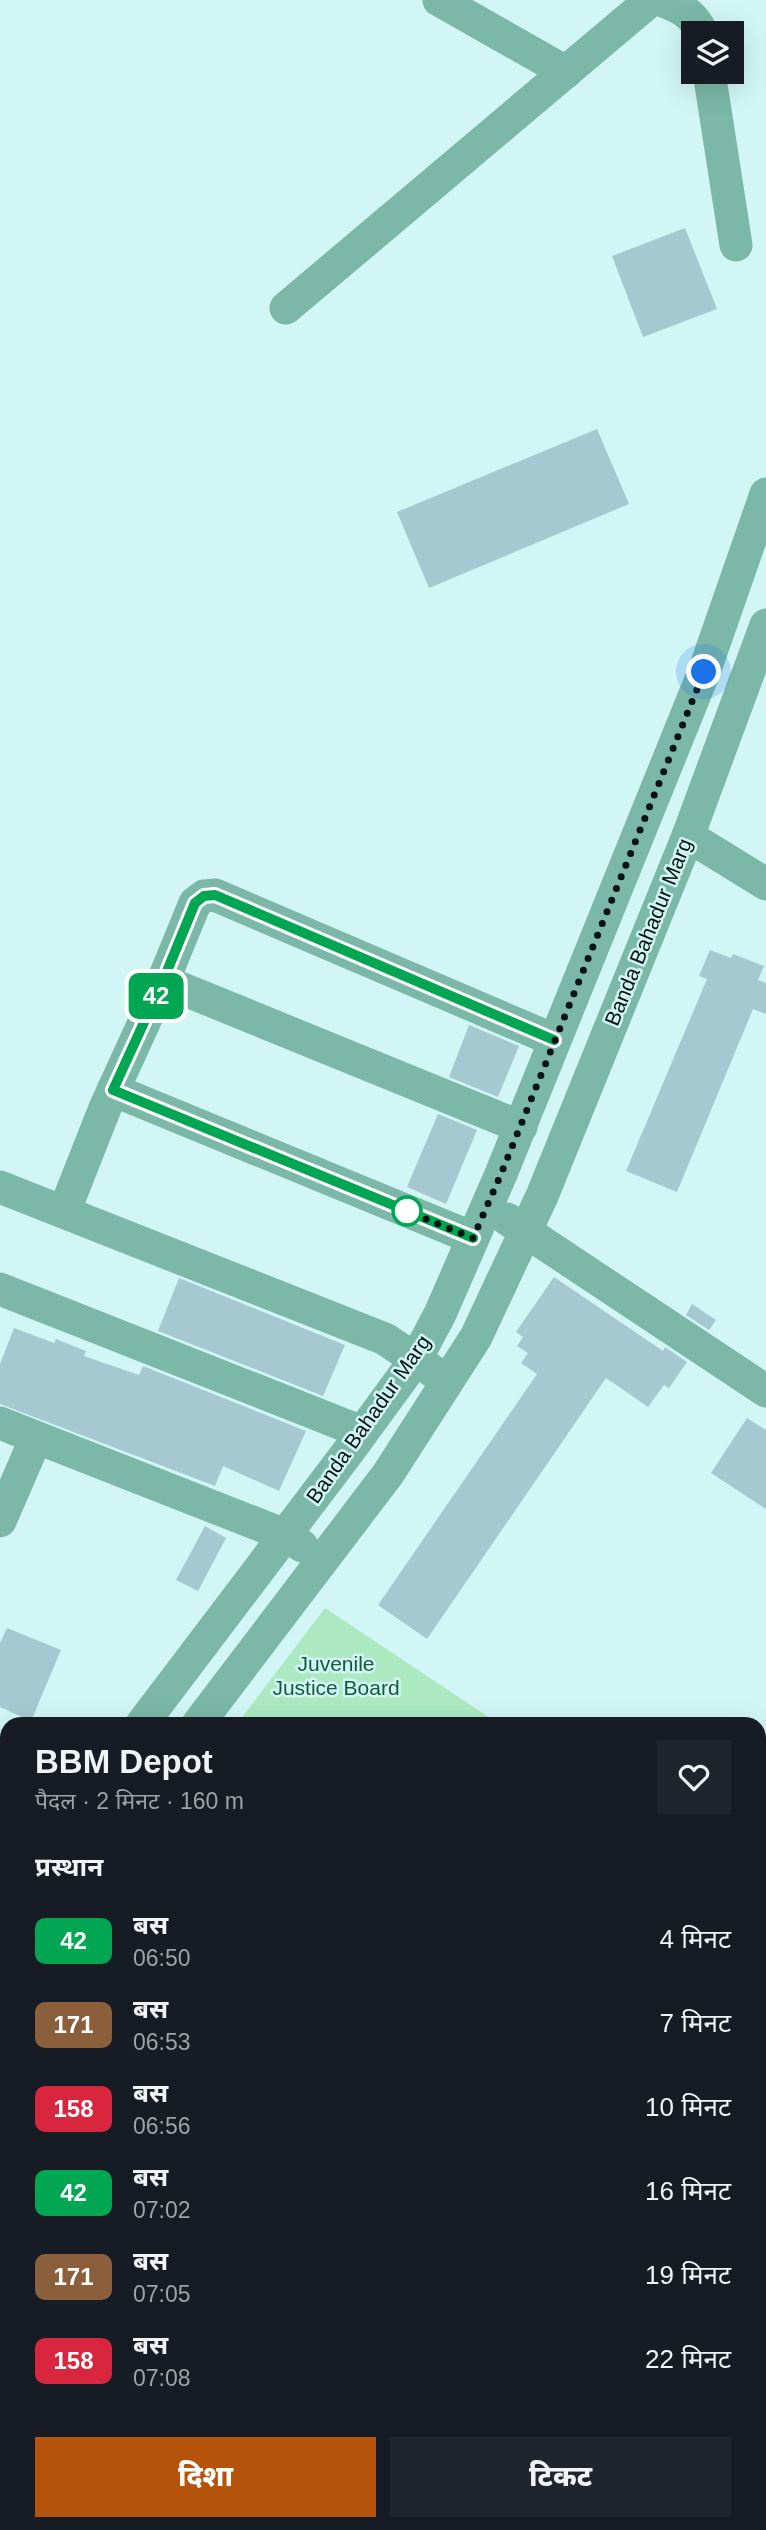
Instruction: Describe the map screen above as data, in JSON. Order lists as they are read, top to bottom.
{
  "streets": {
    "street": ["Banda Bahadur Marg"]
  },
  "parks": ["Juvenile Justice Board"],
  "lines": ["bus line 42"],
  "page": {
    "on_map": "42",
    "heading": [
      ["BBM Depot", "पैदल · 2 मिनट · 160 m"],
      "प्रस्थान"
    ],
    "list": [
      {
        "mark": "42",
        "name": "बस",
        "note": "06:50",
        "value": "4 मिनट"
      },
      {
        "mark": "171",
        "name": "बस",
        "note": "06:53",
        "value": "7 मिनट"
      },
      {
        "mark": "158",
        "name": "बस",
        "note": "06:56",
        "value": "10 मिनट"
      },
      {
        "mark": "42",
        "name": "बस",
        "note": "07:02",
        "value": "16 मिनट"
      },
      {
        "mark": "171",
        "name": "बस",
        "note": "07:05",
        "value": "19 मिनट"
      },
      {
        "mark": "158",
        "name": "बस",
        "note": "07:08",
        "value": "22 मिनट"
      }
    ],
    "buttons": ["दिशा", "टिकट"]
  }
}
